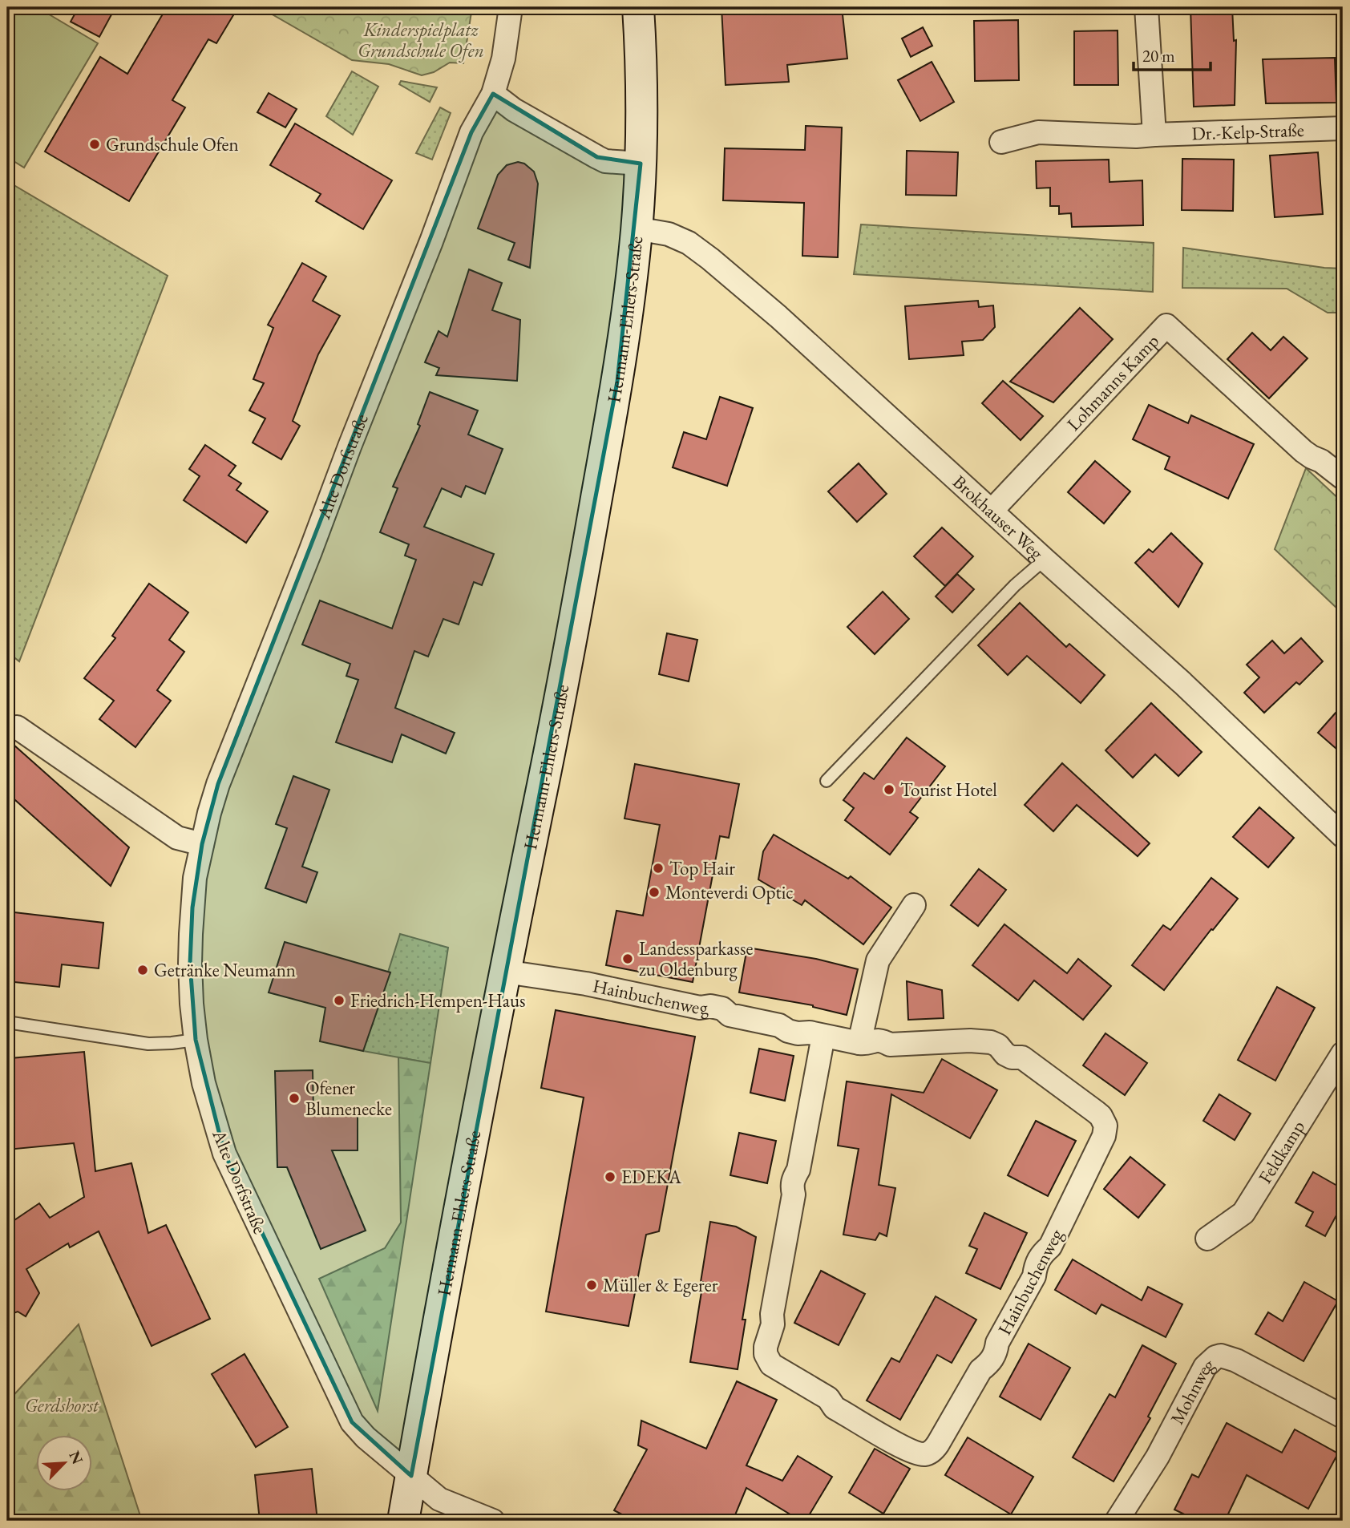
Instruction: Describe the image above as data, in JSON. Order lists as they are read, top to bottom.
{
  "streets": {
    "street": [
      "Dr.-Kelp-Straße",
      "Hermann-Ehlers-Straße",
      "Lohmanns Kamp",
      "Alte Dorfstraße",
      "Brokhauser Weg",
      "Hainbuchenweg",
      "Feldkamp",
      "Mohnweg"
    ]
  },
  "crossings": [
    ["Hermann-Ehlers-Straße", "Alte Dorfstraße"],
    ["Hermann-Ehlers-Straße", "Brokhauser Weg"],
    ["Hermann-Ehlers-Straße", "Hainbuchenweg"],
    ["Lohmanns Kamp", "Brokhauser Weg"]
  ],
  "parks": ["Kinderspielplatz Grundschule Ofen", "Gerdshorst"],
  "places": [
    "Grundschule Ofen",
    "Tourist Hotel",
    "Top Hair",
    "Monteverdi Optic",
    "Landessparkasse zu Oldenburg",
    "Getränke Neumann",
    "Friedrich-Hempen-Haus",
    "Ofener Blumenecke",
    "EDEKA",
    "Müller & Egerer"
  ],
  "scale_bar": "20 m",
  "north": "top right"
}
